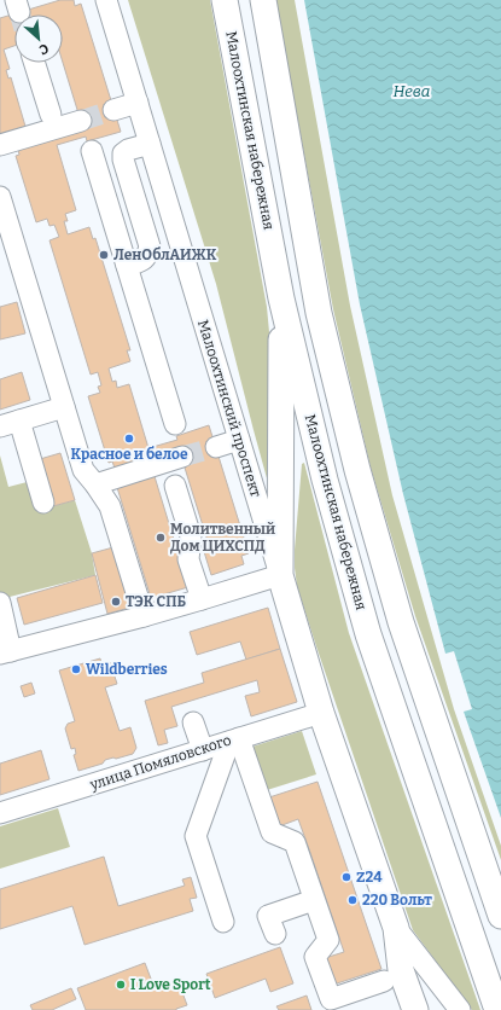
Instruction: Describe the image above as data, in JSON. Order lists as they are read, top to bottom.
{
  "streets": {
    "main road": ["Малоохтинская набережная", "Малоохтинский проспект"],
    "street": ["улица Помяловского"]
  },
  "crossings": [
    ["Малоохтинский проспект", "улица Помяловского"]
  ],
  "water": ["Нева"],
  "places": [
    "ЛенОблАИЖК",
    "Красное и белое",
    "Молитвенный Дом ЦИХСПД",
    "ТЭК СПБ",
    "Wildberries",
    "Z24",
    "220 Вольт",
    "I Love Sport"
  ],
  "north": "bottom right"
}
